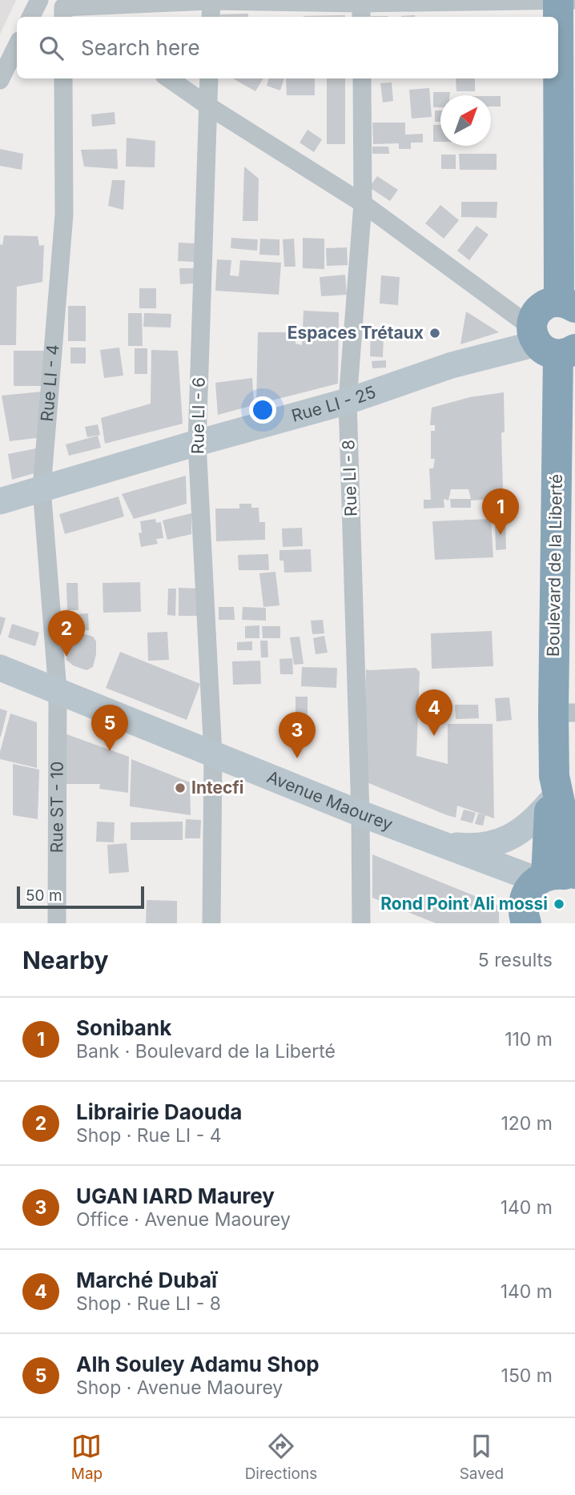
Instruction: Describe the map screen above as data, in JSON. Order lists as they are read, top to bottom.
{
  "streets": {
    "highway": ["Boulevard de la Liberté"],
    "main road": ["Rue LI - 25", "Avenue Maourey"],
    "street": [
      "Rue LI - 4",
      "Rue LI - 6",
      "Rue LI - 8",
      "Rue ST - 10"
    ]
  },
  "crossings": [
    ["Rue LI - 4", "Rue LI - 25"],
    ["Rue LI - 4", "Avenue Maourey"],
    ["Rue LI - 4", "Rue ST - 10"],
    ["Rue LI - 25", "Rue LI - 6"],
    ["Rue LI - 25", "Rue LI - 8"],
    ["Rue LI - 25", "Boulevard de la Liberté"],
    ["Rue LI - 6", "Avenue Maourey"],
    ["Rue LI - 8", "Avenue Maourey"],
    ["Boulevard de la Liberté", "Avenue Maourey"],
    ["Avenue Maourey", "Rue ST - 10"]
  ],
  "places": ["Espaces Trétaux", "Intecfi", "Rond Point Ali mossi"],
  "scale_bar": "50 m",
  "north": "top right",
  "page": {
    "search": "Search here",
    "pins": [
      "1",
      "2",
      "4",
      "5",
      "3"
    ],
    "scale": "50 m",
    "heading": ["Nearby", "5 results"],
    "list": [
      {
        "mark": "1",
        "name": "Sonibank",
        "note": "Bank · Boulevard de la Liberté",
        "value": "110 m"
      },
      {
        "mark": "2",
        "name": "Librairie Daouda",
        "note": "Shop · Rue LI - 4",
        "value": "120 m"
      },
      {
        "mark": "3",
        "name": "UGAN IARD Maurey",
        "note": "Office · Avenue Maourey",
        "value": "140 m"
      },
      {
        "mark": "4",
        "name": "Marché Dubaï",
        "note": "Shop · Rue LI - 8",
        "value": "140 m"
      },
      {
        "mark": "5",
        "name": "Alh Souley Adamu Shop",
        "note": "Shop · Avenue Maourey",
        "value": "150 m"
      }
    ],
    "nav": ["Map", "Directions", "Saved"]
  }
}
